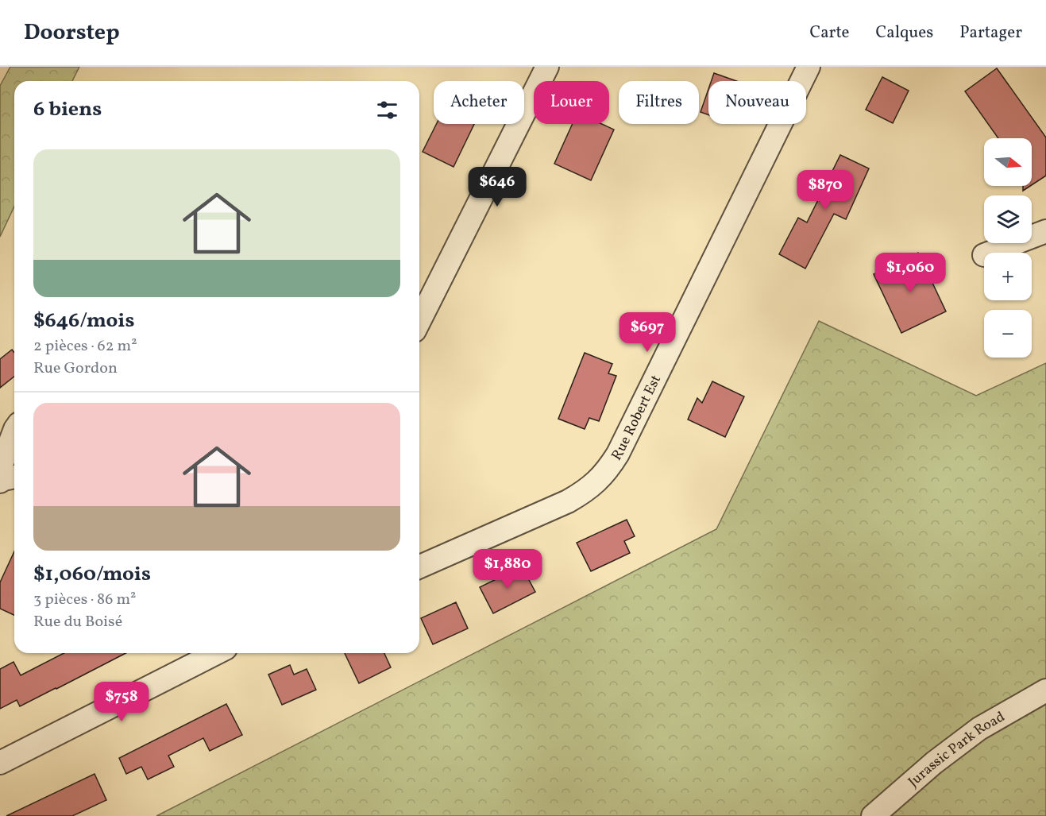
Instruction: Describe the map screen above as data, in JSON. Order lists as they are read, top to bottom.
{
  "streets": {
    "street": ["Rue Robert Est", "Jurassic Park Road"]
  },
  "north": "right",
  "page": {
    "header": "Doorstep",
    "nav": ["Carte", "Calques", "Partager"],
    "chip": [
      "Acheter",
      "Louer",
      "Filtres",
      "Nouveau"
    ],
    "heading": "6 biens",
    "map_buttons": ["+", "−"],
    "list": [
      {
        "name": "$646/mois",
        "note": "2 pièces · 62 m² · Rue Gordon"
      },
      {
        "name": "$1,060/mois",
        "note": "3 pièces · 86 m² · Rue du Boisé"
      }
    ],
    "price": [
      "$646",
      "$870",
      "$1,060",
      "$697",
      "$1,880",
      "$758"
    ]
  }
}
